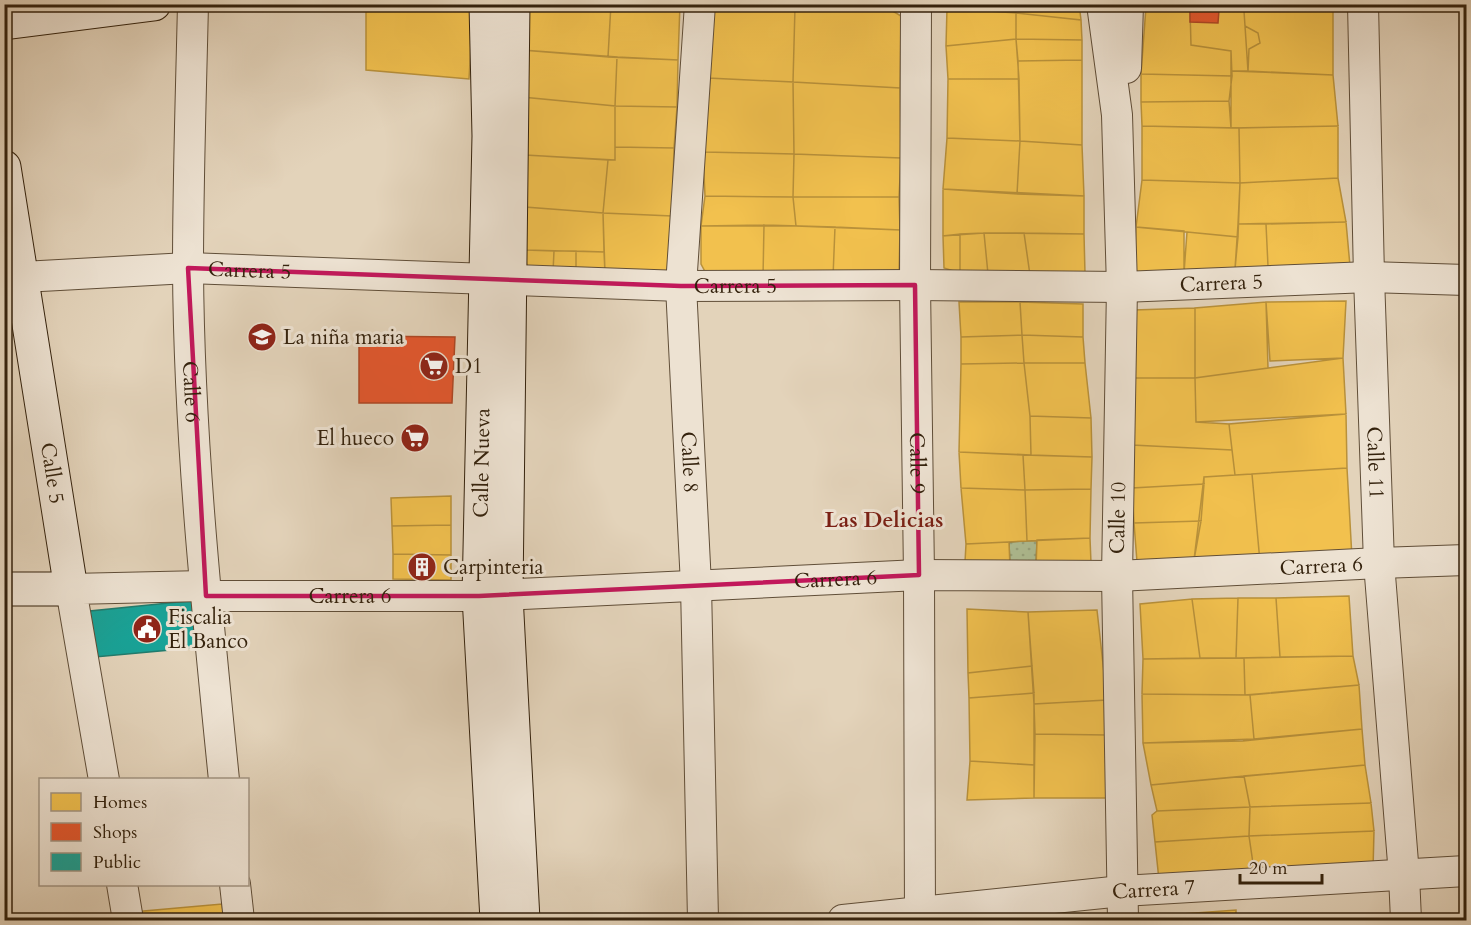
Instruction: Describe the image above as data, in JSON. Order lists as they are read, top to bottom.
{
  "streets": {
    "main road": ["Calle Nueva", "Calle 5", "Carrera 6"],
    "street": [
      "Carrera 5",
      "Calle 6",
      "Calle 8",
      "Calle 9",
      "Calle 11",
      "Calle 10",
      "Carrera 7"
    ]
  },
  "crossings": [
    ["Carrera 5", "Calle 6"],
    ["Carrera 5", "Calle 8"],
    ["Carrera 5", "Calle 9"],
    ["Carrera 5", "Calle Nueva"],
    ["Carrera 5", "Calle 11"],
    ["Carrera 5", "Calle 5"],
    ["Carrera 5", "Calle 10"],
    ["Calle 6", "Carrera 6"],
    ["Calle 8", "Carrera 6"],
    ["Calle 9", "Carrera 6"],
    ["Calle 9", "Carrera 7"],
    ["Calle Nueva", "Carrera 6"],
    ["Calle 11", "Carrera 6"],
    ["Calle 11", "Carrera 7"],
    ["Calle 5", "Carrera 6"],
    ["Calle 10", "Carrera 6"],
    ["Calle 10", "Carrera 7"]
  ],
  "districts": ["Las Delicias"],
  "places": {
    "school or university": ["La niña maria"],
    "supermarket": ["D1", "El hueco"],
    "building": ["Carpinteria"],
    "public building": ["Fiscalia El Banco"]
  },
  "legend": ["Homes", "Shops", "Public"],
  "scale_bar": "20 m"
}
